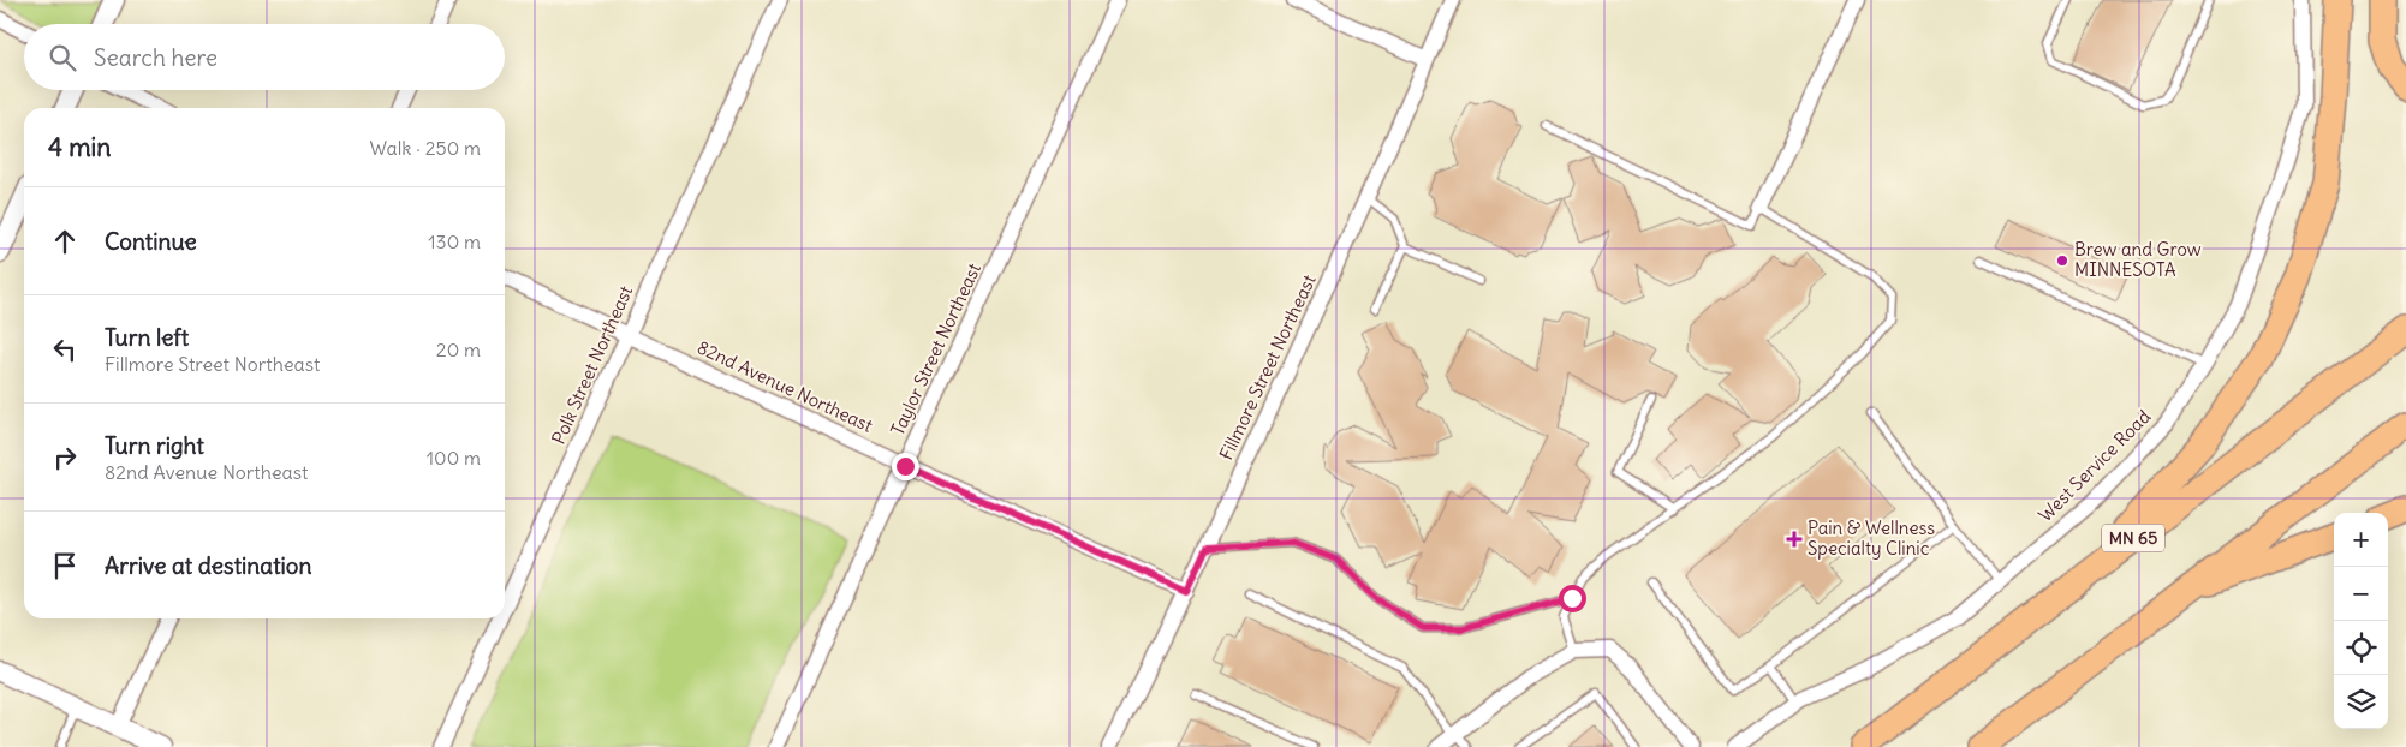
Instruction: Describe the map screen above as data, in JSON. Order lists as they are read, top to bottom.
{
  "streets": {
    "highway": ["MN 65"],
    "street": [
      "Taylor Street Northeast",
      "Polk Street Northeast",
      "Fillmore Street Northeast",
      "82nd Avenue Northeast",
      "West Service Road"
    ]
  },
  "crossings": [
    ["Taylor Street Northeast", "82nd Avenue Northeast"],
    ["Polk Street Northeast", "82nd Avenue Northeast"],
    ["Fillmore Street Northeast", "82nd Avenue Northeast"]
  ],
  "places": {
    "other": ["Brew and Grow MINNESOTA"],
    "health": ["Pain & Wellness Specialty Clinic"]
  },
  "page": {
    "search": "Search here",
    "heading": ["4 min", "Walk · 250 m"],
    "list": [
      ["Continue", "130 m"],
      ["Turn left", "Fillmore Street Northeast", "20 m"],
      ["Turn right", "82nd Avenue Northeast", "100 m"],
      "Arrive at destination"
    ],
    "map_buttons": ["+", "−"]
  }
}
